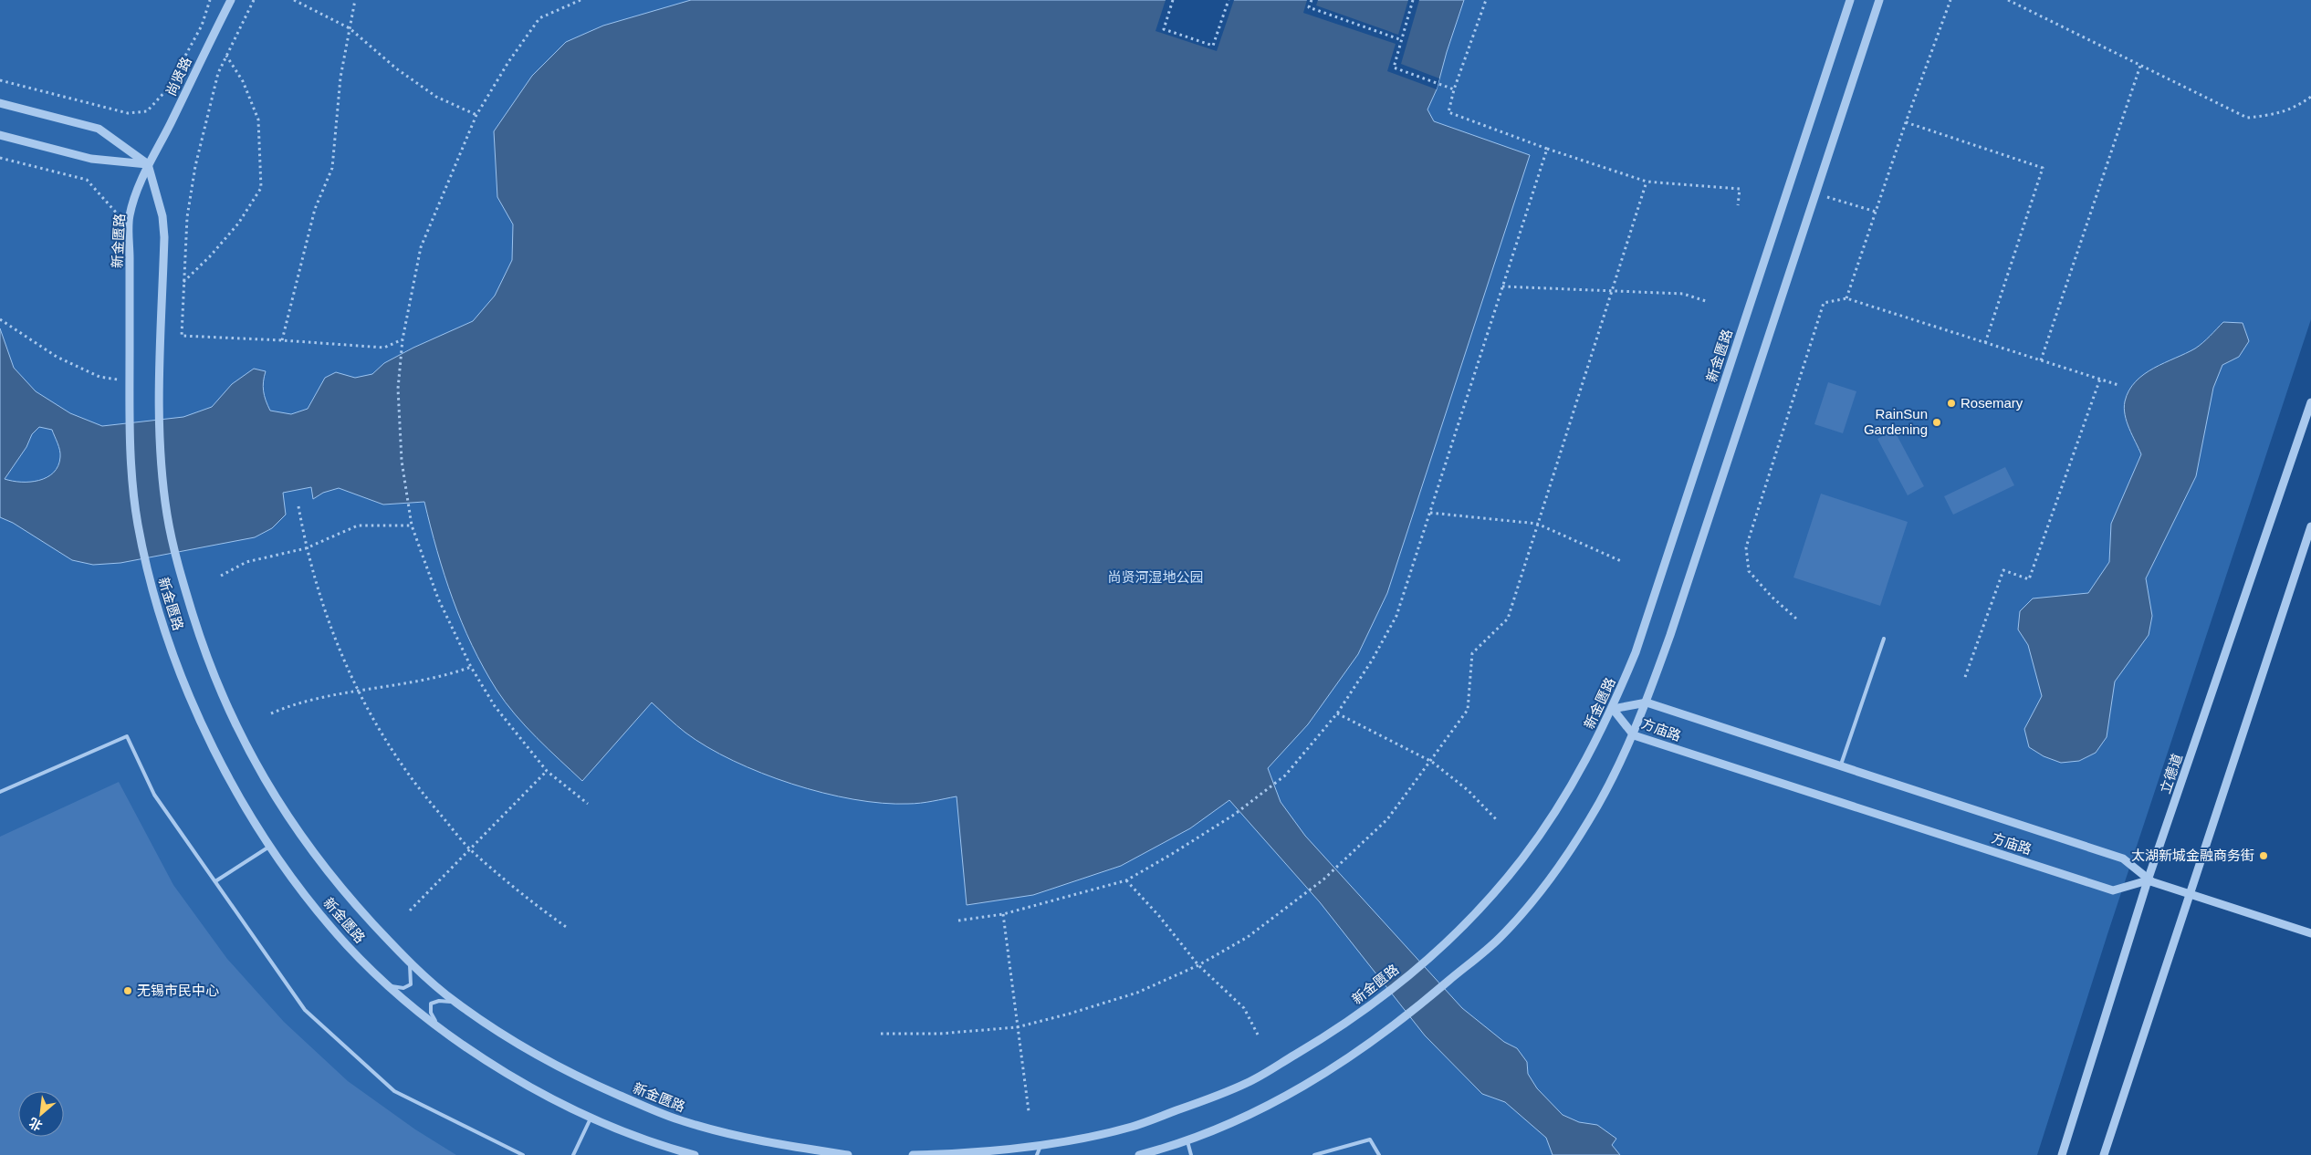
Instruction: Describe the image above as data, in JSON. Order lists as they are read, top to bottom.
{
  "streets": {
    "street": [
      "尚贤路",
      "新金匮路",
      "方庙路",
      "立德道"
    ]
  },
  "crossings": [
    ["尚贤路", "新金匮路"],
    ["新金匮路", "方庙路"],
    ["方庙路", "立德道"]
  ],
  "parks": ["尚贤河湿地公园"],
  "places": [
    "Rosemary",
    "RainSun Gardening",
    "太湖新城金融商务街",
    "无锡市民中心"
  ],
  "north": "bottom left"
}
